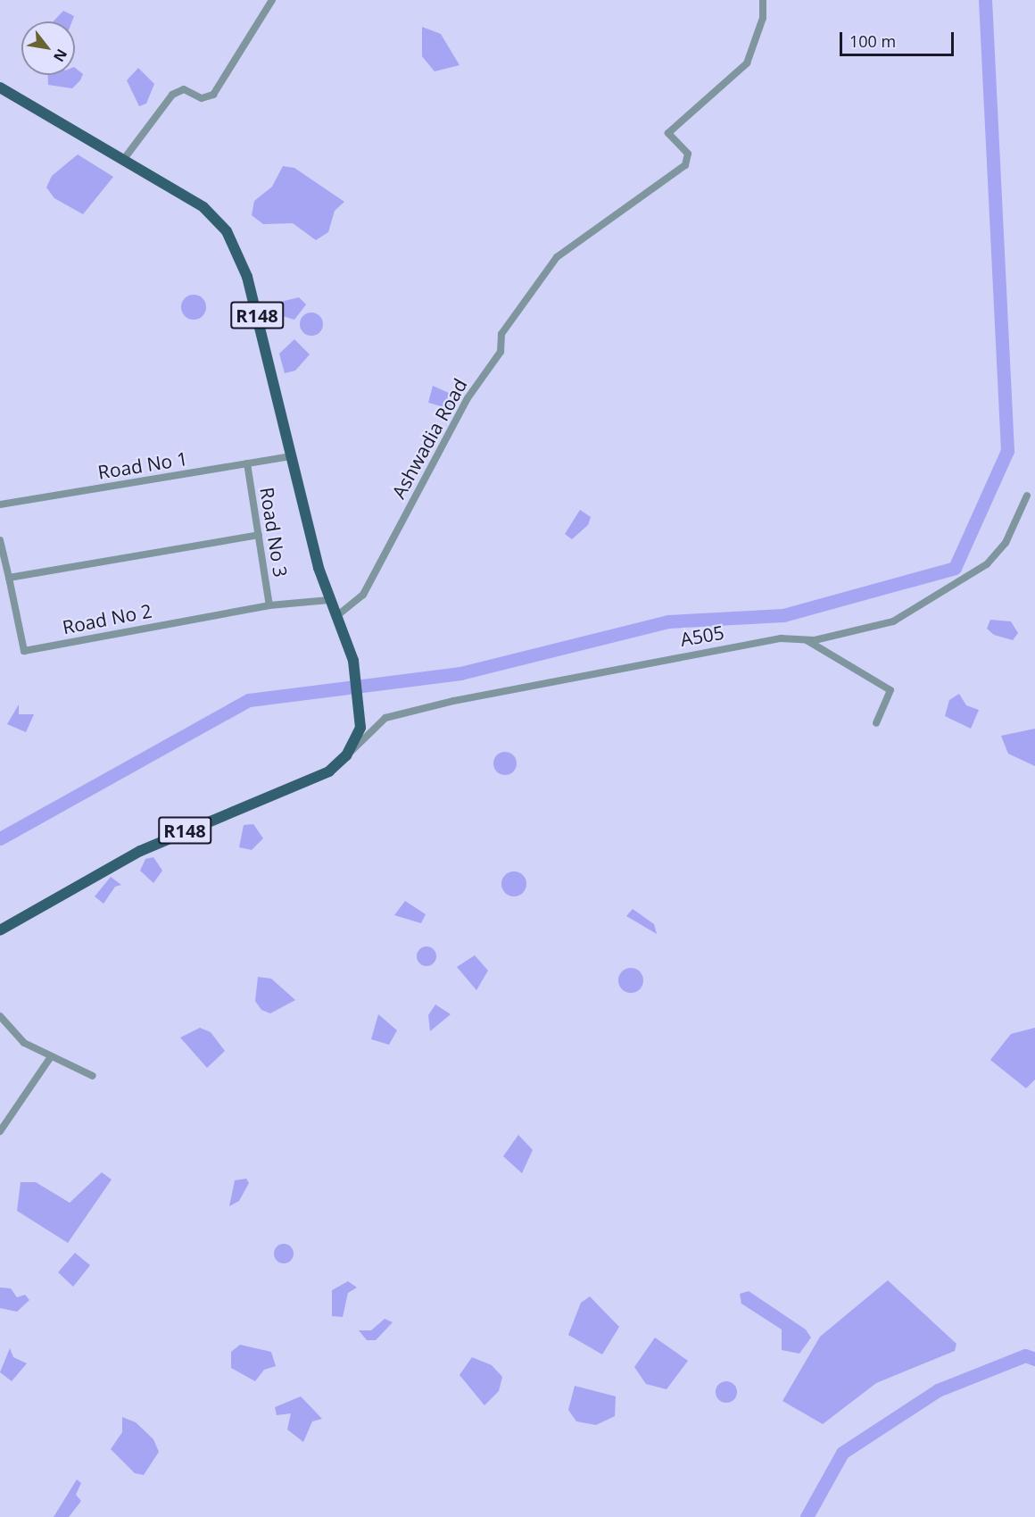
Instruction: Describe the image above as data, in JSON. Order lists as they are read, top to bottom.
{
  "streets": {
    "main road": ["R148"],
    "street": [
      "Ashwadia Road",
      "Road No 1",
      "Road No 3",
      "Road No 2",
      "A505"
    ]
  },
  "crossings": [
    ["R148", "Ashwadia Road"],
    ["R148", "Road No 1"],
    ["R148", "A505"],
    ["Road No 1", "Road No 3"],
    ["Road No 3", "Road No 2"]
  ],
  "scale_bar": "100 m",
  "north": "bottom right"
}
